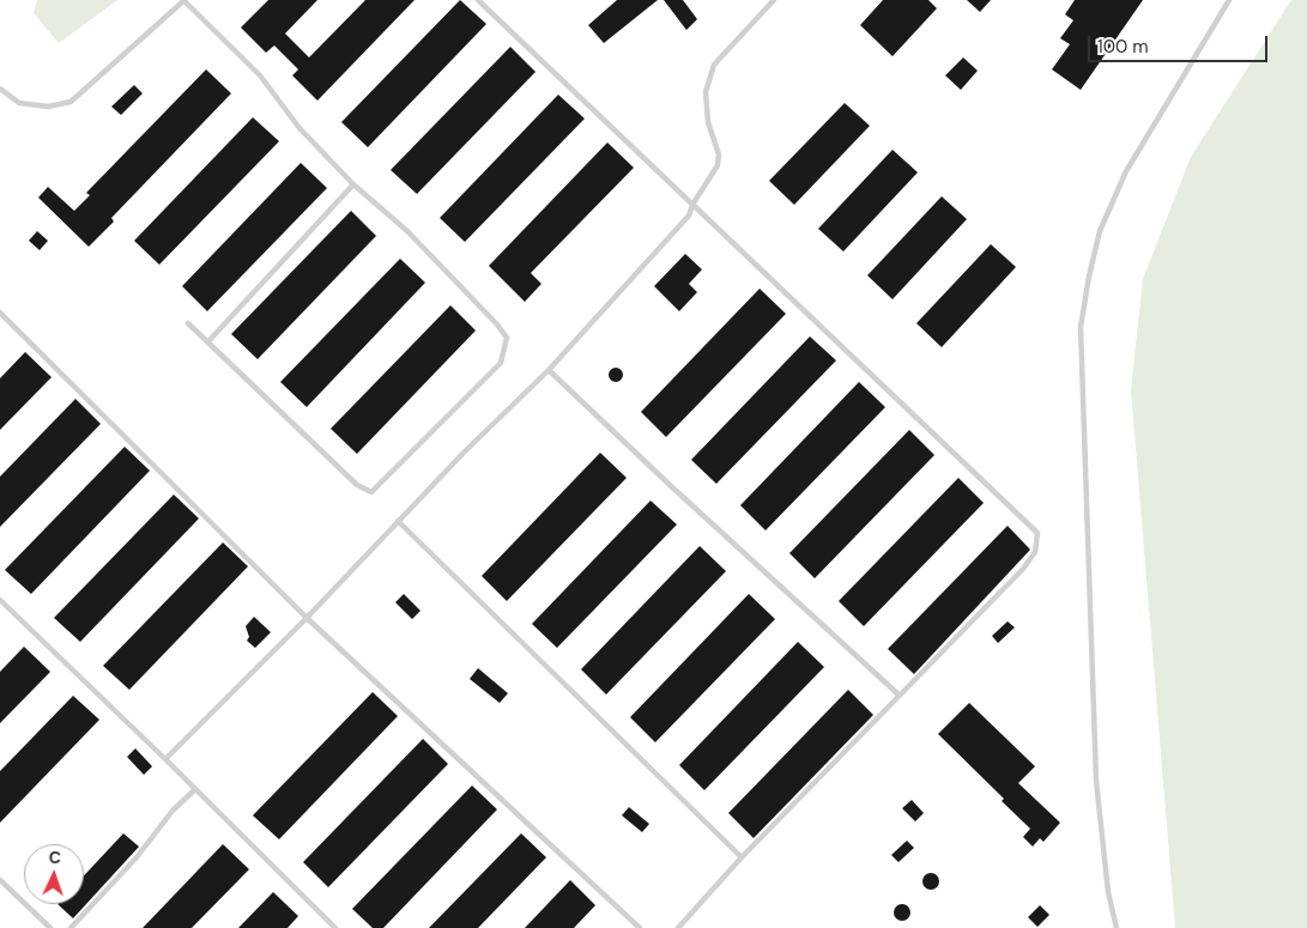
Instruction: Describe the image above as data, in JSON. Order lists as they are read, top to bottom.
{
  "scale_bar": "100 m",
  "north": "top"
}
